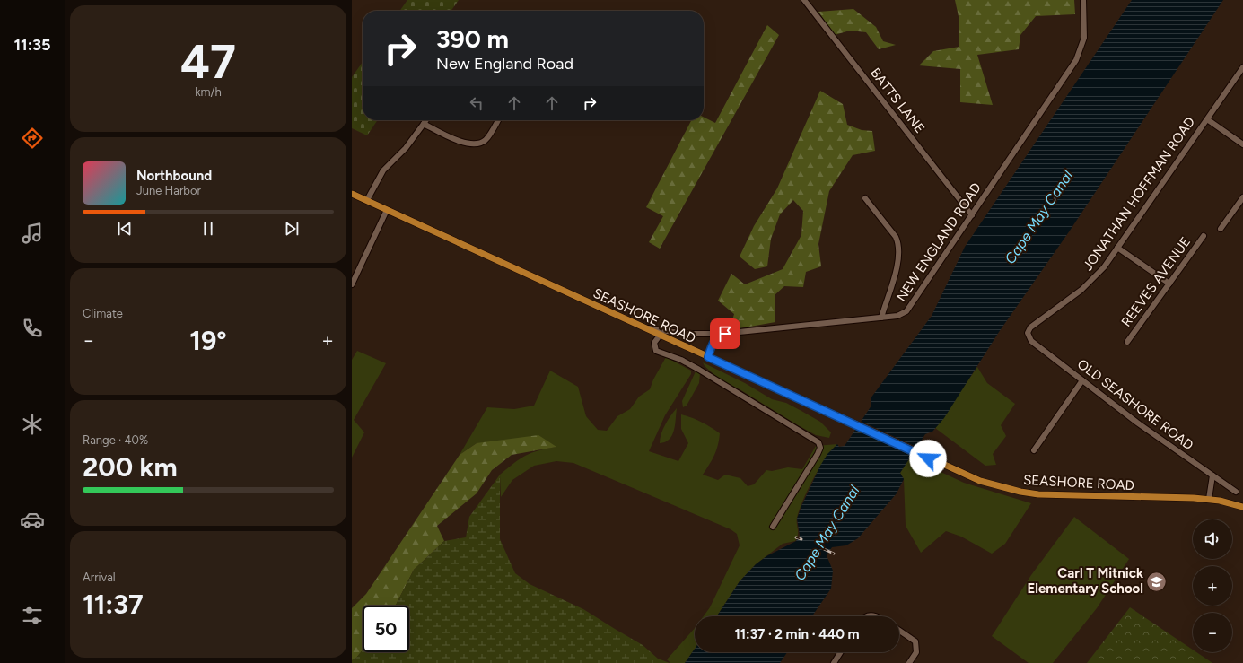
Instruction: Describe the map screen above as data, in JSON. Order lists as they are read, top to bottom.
{
  "streets": {
    "main road": ["SEASHORE ROAD"],
    "street": [
      "BATTS LANE",
      "JONATHAN HOFFMAN ROAD",
      "NEW ENGLAND ROAD",
      "REEVES AVENUE",
      "OLD SEASHORE ROAD"
    ]
  },
  "crossings": [
    ["BATTS LANE", "NEW ENGLAND ROAD"],
    ["JONATHAN HOFFMAN ROAD", "OLD SEASHORE ROAD"],
    ["NEW ENGLAND ROAD", "SEASHORE ROAD"]
  ],
  "water": ["Cape May Canal"],
  "places": {
    "school or university": ["Carl T Mitnick Elementary School"]
  },
  "page": {
    "tabs": "11:35",
    "tile": [
      ["47", "km/h"],
      "Climate",
      ["Range · 40%", "200 km"],
      ["Arrival", "11:37"]
    ],
    "turn": ["390 m", "New England Road"],
    "song": ["Northbound", "June Harbor"],
    "heat": ["−", "19°", "+"],
    "map_buttons": ["+", "−"],
    "limit": "50",
    "trip": "11:37 · 2 min · 440 m"
  }
}
